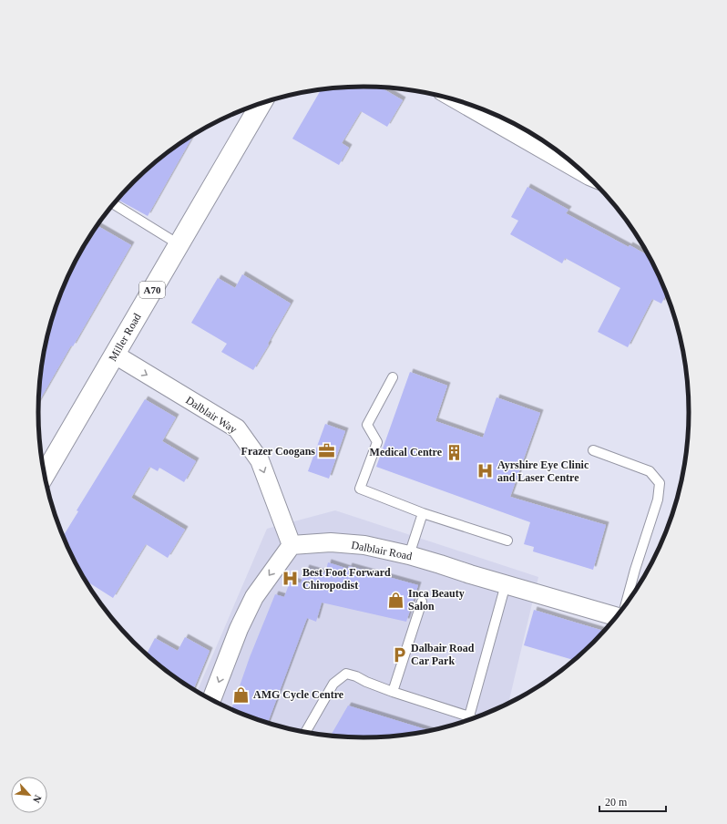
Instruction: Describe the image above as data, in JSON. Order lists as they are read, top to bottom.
{
  "streets": {
    "main road": ["A70", "Miller Road"],
    "street": ["Dalblair Way", "Dalblair Road"]
  },
  "crossings": [
    ["Miller Road", "Dalblair Way"],
    ["Dalblair Way", "Dalblair Road"]
  ],
  "one_way": ["Dalblair Way"],
  "places": {
    "office": ["Frazer Coogans"],
    "building": ["Medical Centre"],
    "hospital": ["Ayrshire Eye Clinic and Laser Centre", "Best Foot Forward Chiropodist"],
    "shop": ["Inca Beauty Salon", "AMG Cycle Centre"],
    "parking": ["Dalbair Road Car Park"]
  },
  "scale_bar": "20 m",
  "north": "bottom right"
}
